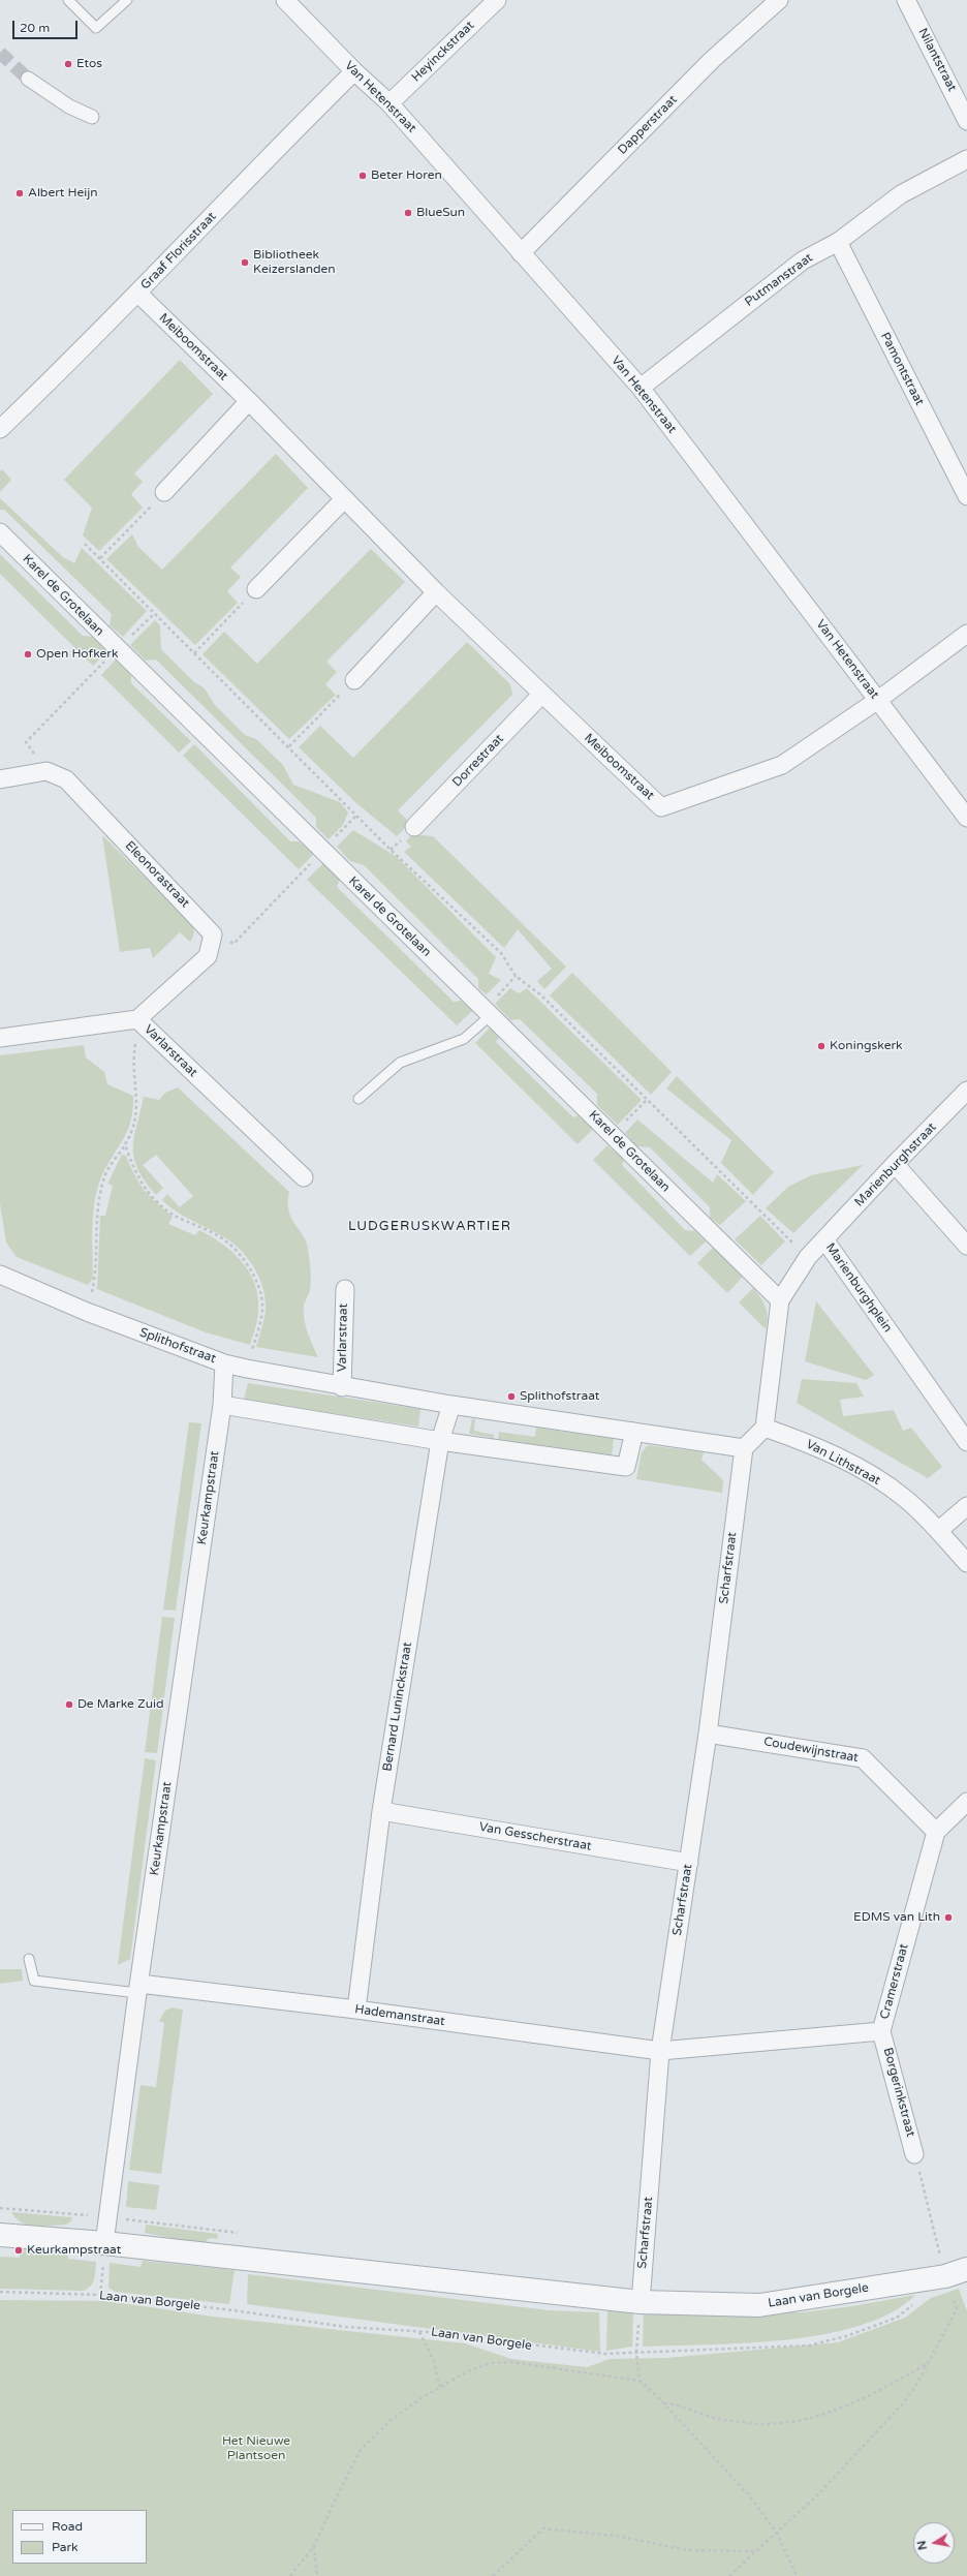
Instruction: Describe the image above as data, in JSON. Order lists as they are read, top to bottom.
{
  "streets": {
    "street": [
      "Heyinckstraat",
      "Nilantstraat",
      "Van Hetenstraat",
      "Dapperstraat",
      "Graaf Florisstraat",
      "Putmanstraat",
      "Meiboomstraat",
      "Pamontstraat",
      "Karel de Grotelaan",
      "Dorrestraat",
      "Eleonorastraat",
      "Varlarstraat",
      "Marienburghstraat",
      "Marienburghplein",
      "Splithofstraat",
      "Van Lithstraat",
      "Keurkampstraat",
      "Scharfstraat",
      "Bernard Luninckstraat",
      "Coudewijnstraat",
      "Van Gesscherstraat",
      "Cramerstraat",
      "Hademanstraat",
      "Borgerinkstraat",
      "Laan van Borgele"
    ]
  },
  "crossings": [
    ["Heyinckstraat", "Van Hetenstraat"],
    ["Van Hetenstraat", "Dapperstraat"],
    ["Van Hetenstraat", "Graaf Florisstraat"],
    ["Van Hetenstraat", "Putmanstraat"],
    ["Van Hetenstraat", "Meiboomstraat"],
    ["Graaf Florisstraat", "Meiboomstraat"],
    ["Putmanstraat", "Pamontstraat"],
    ["Meiboomstraat", "Dorrestraat"],
    ["Karel de Grotelaan", "Marienburghplein"],
    ["Varlarstraat", "Splithofstraat"],
    ["Marienburghstraat", "Marienburghplein"],
    ["Marienburghplein", "Van Lithstraat"],
    ["Splithofstraat", "Keurkampstraat"],
    ["Splithofstraat", "Scharfstraat"],
    ["Splithofstraat", "Bernard Luninckstraat"],
    ["Keurkampstraat", "Hademanstraat"],
    ["Keurkampstraat", "Laan van Borgele"],
    ["Scharfstraat", "Coudewijnstraat"],
    ["Scharfstraat", "Van Gesscherstraat"],
    ["Scharfstraat", "Cramerstraat"],
    ["Scharfstraat", "Hademanstraat"],
    ["Scharfstraat", "Laan van Borgele"],
    ["Bernard Luninckstraat", "Van Gesscherstraat"],
    ["Bernard Luninckstraat", "Hademanstraat"],
    ["Coudewijnstraat", "Cramerstraat"],
    ["Cramerstraat", "Hademanstraat"],
    ["Cramerstraat", "Borgerinkstraat"]
  ],
  "districts": ["LUDGERUSKWARTIER"],
  "parks": ["Het Nieuwe Plantsoen"],
  "places": [
    "Etos",
    "Beter Horen",
    "Albert Heijn",
    "BlueSun",
    "Bibliotheek Keizerslanden",
    "Open Hofkerk",
    "Koningskerk",
    "Splithofstraat",
    "De Marke Zuid",
    "EDMS van Lith",
    "Keurkampstraat"
  ],
  "legend": ["Road", "Park"],
  "scale_bar": "20 m",
  "north": "left"
}
